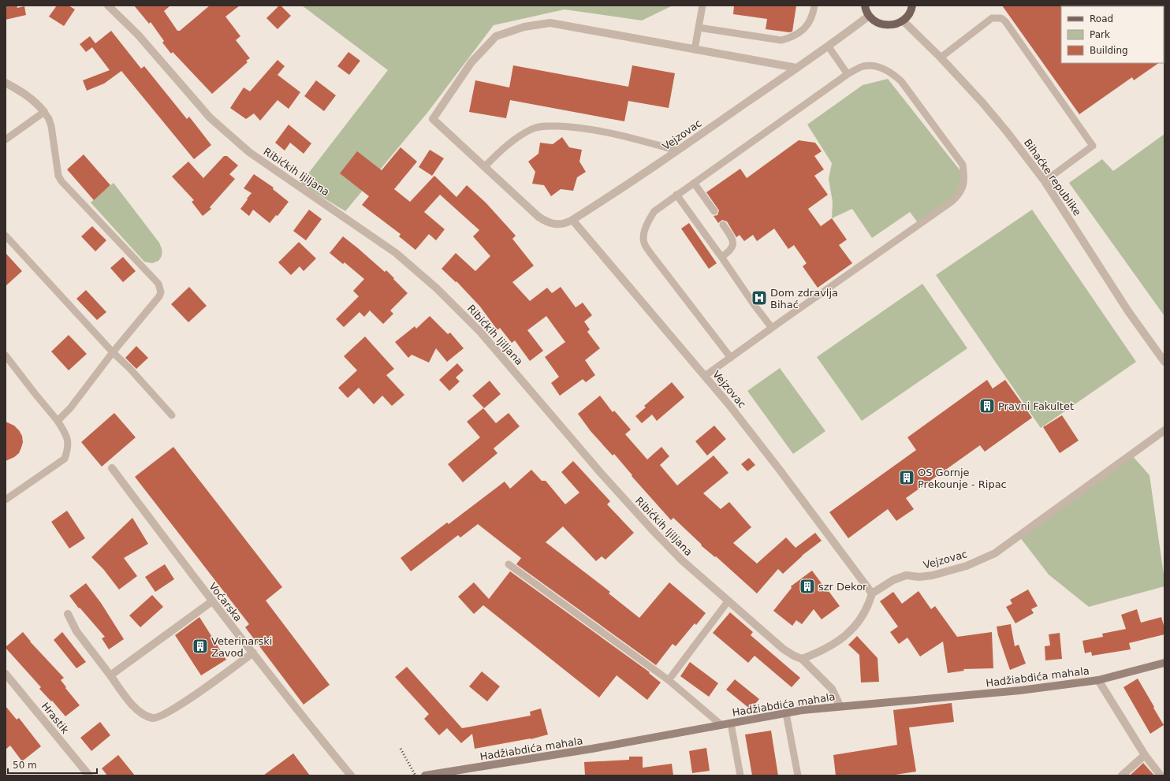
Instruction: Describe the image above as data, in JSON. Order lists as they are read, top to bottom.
{
  "streets": {
    "street": [
      "Vejzovac",
      "Ribićkih ljiljana",
      "Bihaćke republike",
      "Voćarska",
      "Hadžiabdića mahala",
      "Hrastik"
    ]
  },
  "crossings": [
    ["Ribićkih ljiljana", "Hadžiabdića mahala"]
  ],
  "places": {
    "hospital": ["Dom zdravlja Bihać"],
    "building": [
      "Pravni Fakultet",
      "OS Gornje Prekounje - Ripac",
      "szr Dekor",
      "Veterinarski Zavod"
    ]
  },
  "legend": ["Road", "Park", "Building"],
  "scale_bar": "50 m"
}
